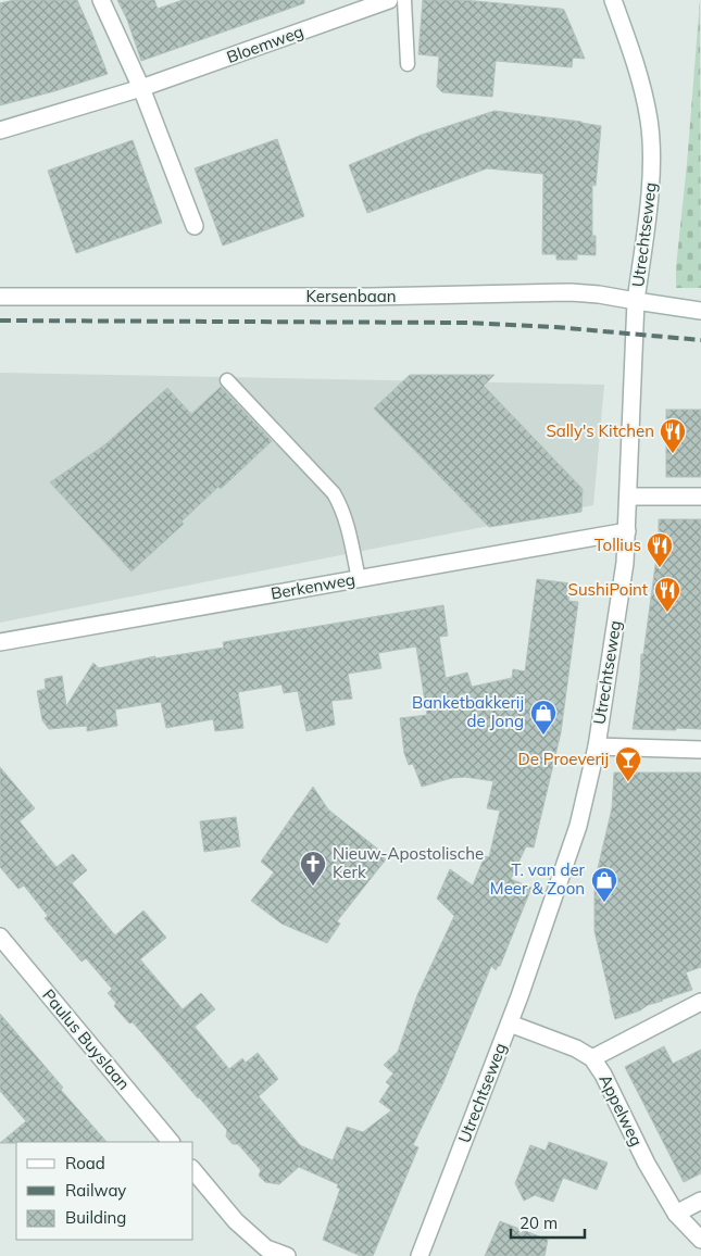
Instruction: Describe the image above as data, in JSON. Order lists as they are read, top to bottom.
{
  "streets": {
    "street": [
      "Bloemweg",
      "Utrechtseweg",
      "Kersenbaan",
      "Berkenweg",
      "Paulus Buyslaan",
      "Appelweg"
    ]
  },
  "crossings": [
    ["Utrechtseweg", "Kersenbaan"],
    ["Utrechtseweg", "Berkenweg"],
    ["Utrechtseweg", "Appelweg"]
  ],
  "places": {
    "restaurant": ["Sally's Kitchen", "Tollius", "SushiPoint"],
    "shop": ["Banketbakkerij de Jong", "T. van der Meer & Zoon"],
    "bar": ["De Proeverij"],
    "church": ["Nieuw-Apostolische Kerk"]
  },
  "legend": ["Road", "Railway", "Building"],
  "scale_bar": "20 m"
}
